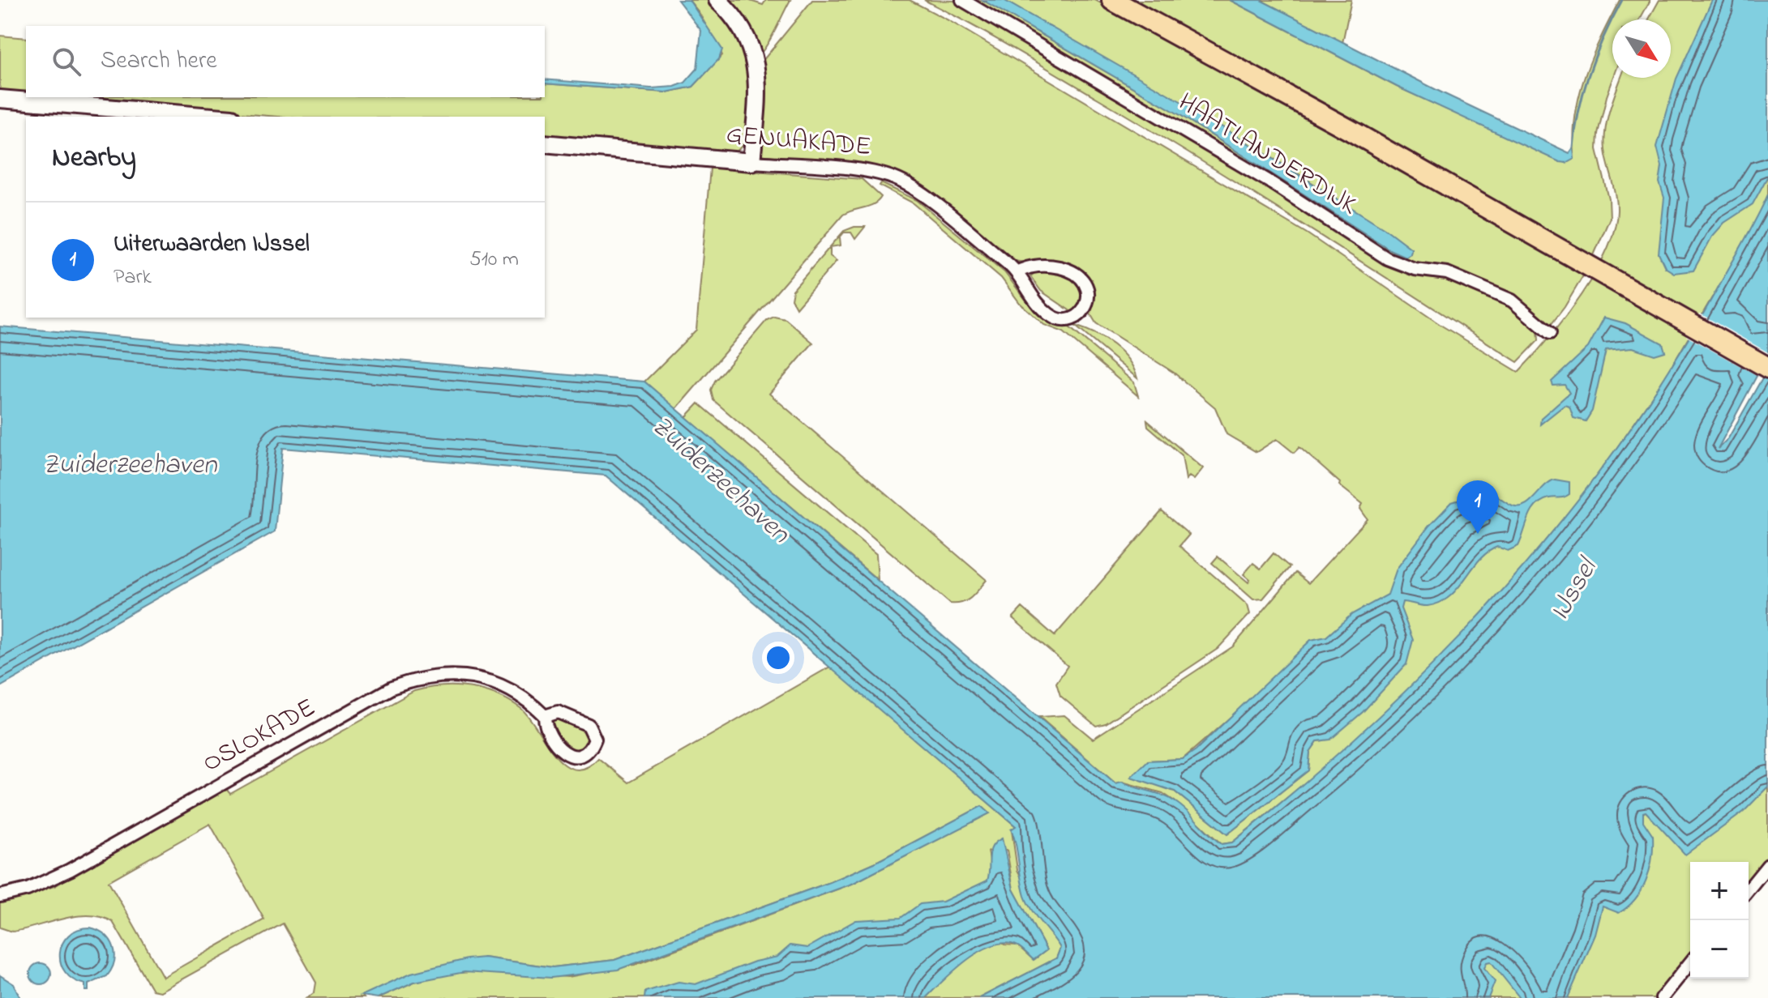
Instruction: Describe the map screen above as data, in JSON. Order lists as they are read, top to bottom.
{
  "streets": {
    "street": ["GENUAKADE", "HAATLANDERDIJK", "OSLOKADE"]
  },
  "water": ["Zuiderzeehaven", "IJssel"],
  "north": "bottom right",
  "page": {
    "search": "Search here",
    "heading": "Nearby",
    "list": [
      {
        "mark": "1",
        "name": "Uiterwaarden IJssel",
        "note": "Park",
        "value": "510 m"
      }
    ],
    "pins": "1",
    "map_buttons": ["+", "−"]
  }
}
